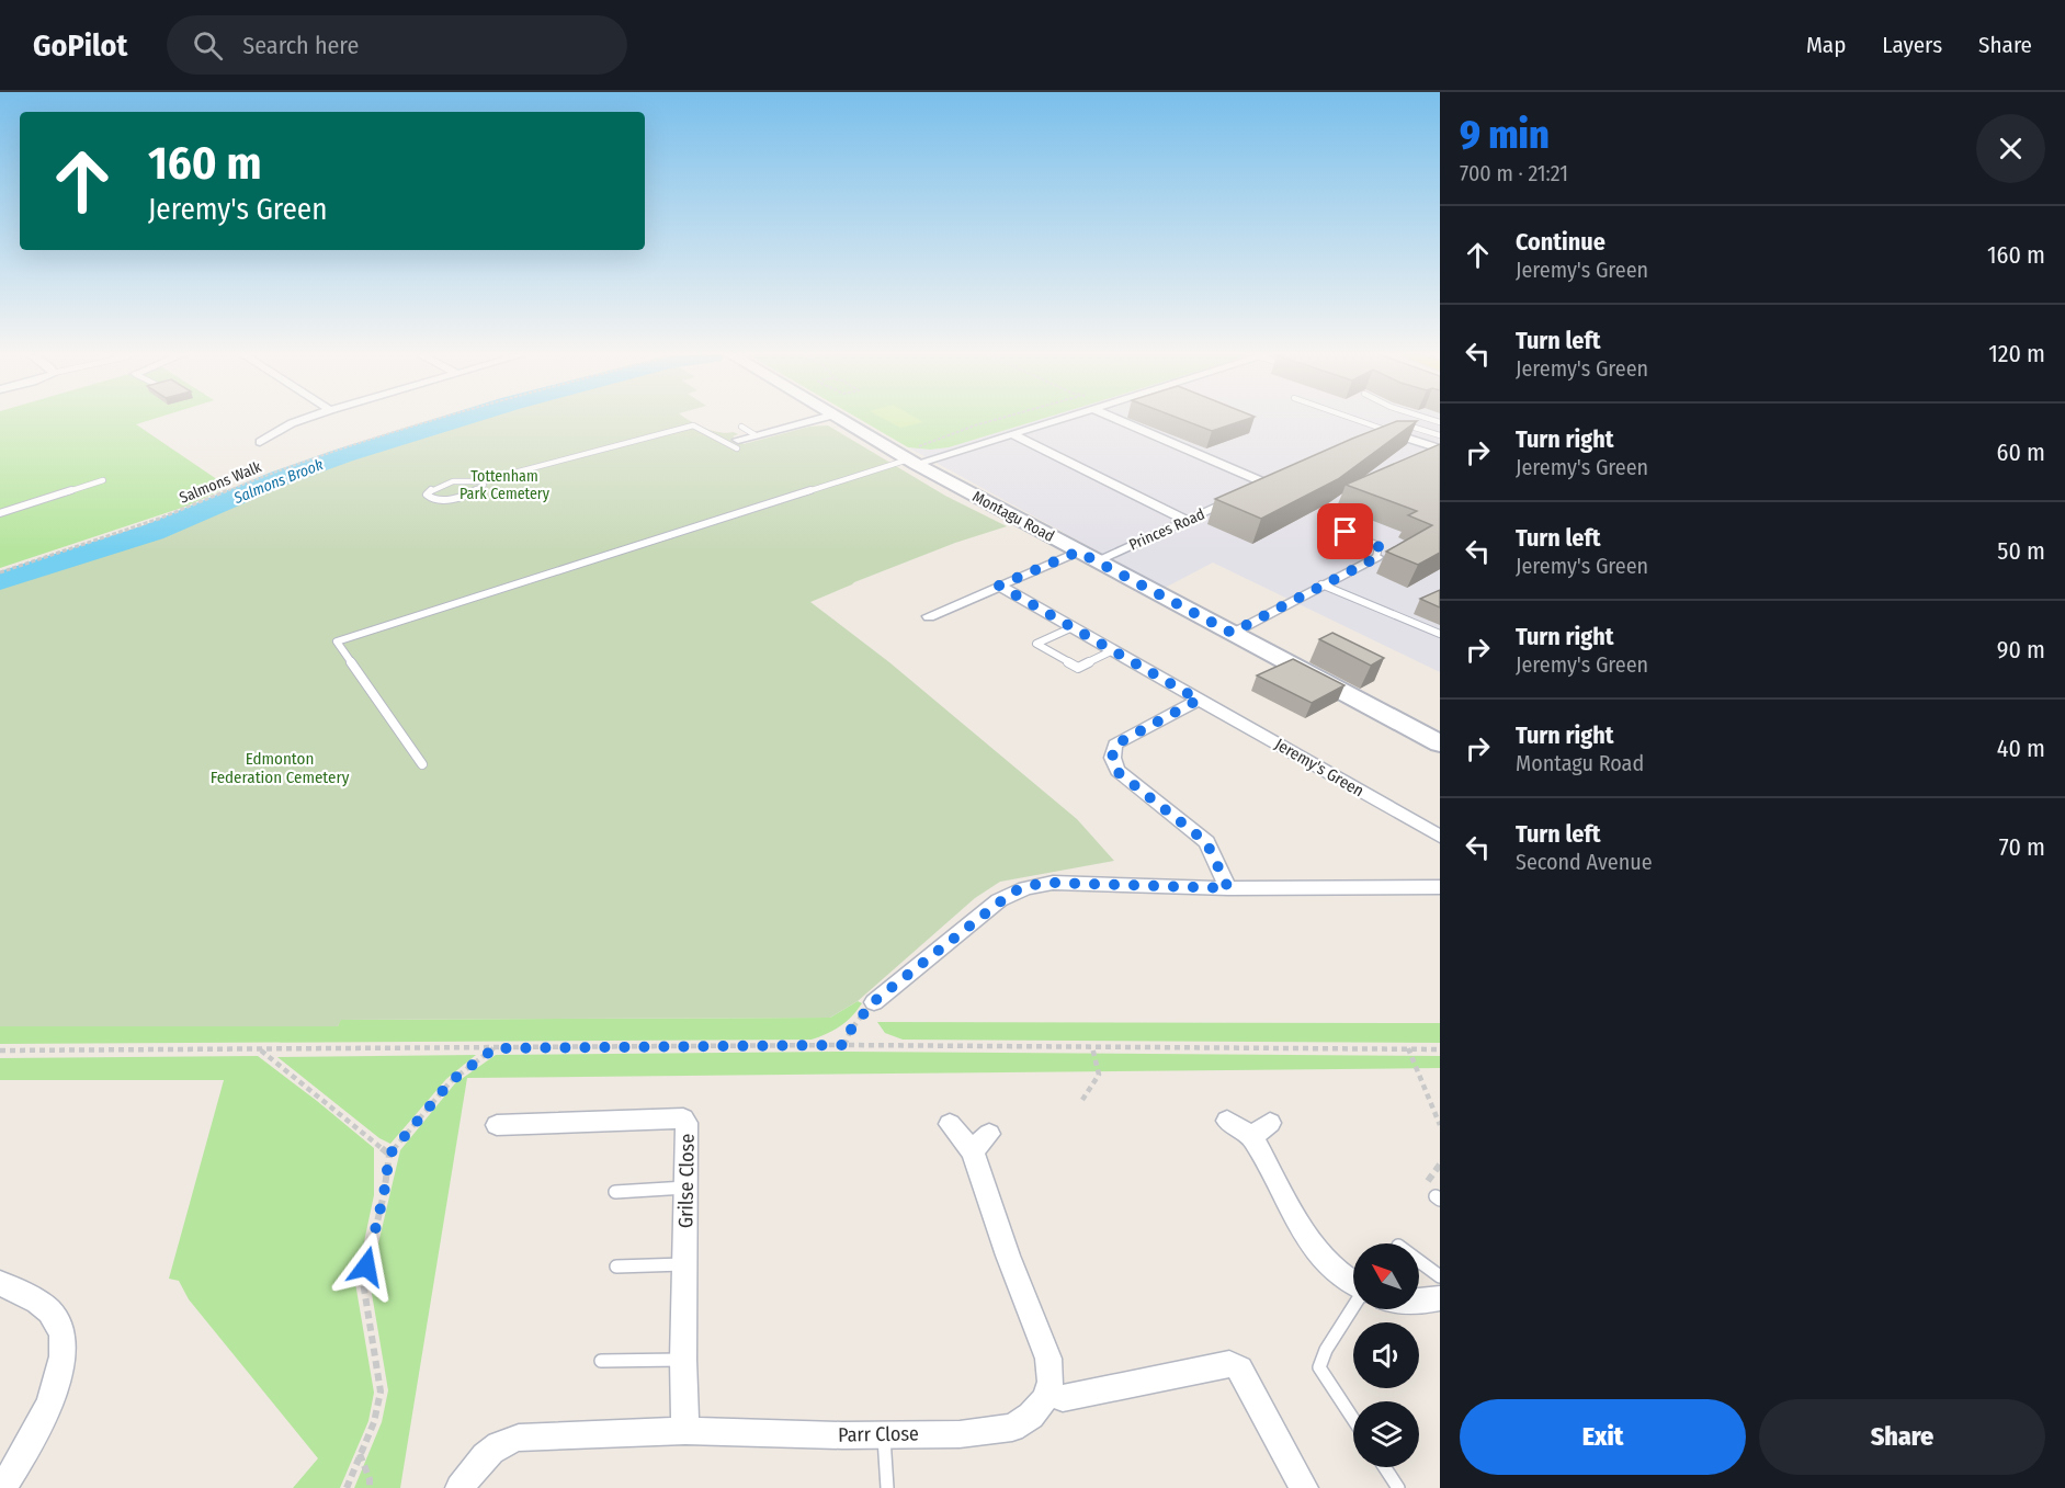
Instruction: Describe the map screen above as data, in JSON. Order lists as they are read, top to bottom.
{
  "streets": {
    "main road": ["Montagu Road"],
    "street": [
      "Princes Road",
      "Jeremy's Green",
      "Grilse Close",
      "Parr Close"
    ],
    "path": ["Salmons Walk"]
  },
  "crossings": [
    ["Montagu Road", "Princes Road"],
    ["Grilse Close", "Parr Close"]
  ],
  "water": ["Salmons Brook"],
  "parks": ["Tottenham Park Cemetery", "Edmonton Federation Cemetery"],
  "north": "top left",
  "page": {
    "header": "GoPilot",
    "search": "Search here",
    "nav": ["Map", "Layers", "Share"],
    "heading": ["9 min", "700 m · 21:21"],
    "turn": ["160 m", "Jeremy's Green"],
    "list": [
      {
        "name": "Continue",
        "note": "Jeremy's Green",
        "value": "160 m"
      },
      {
        "name": "Turn left",
        "note": "Jeremy's Green",
        "value": "120 m"
      },
      {
        "name": "Turn right",
        "note": "Jeremy's Green",
        "value": "60 m"
      },
      {
        "name": "Turn left",
        "note": "Jeremy's Green",
        "value": "50 m"
      },
      {
        "name": "Turn right",
        "note": "Jeremy's Green",
        "value": "90 m"
      },
      {
        "name": "Turn right",
        "note": "Montagu Road",
        "value": "40 m"
      },
      {
        "name": "Turn left",
        "note": "Second Avenue",
        "value": "70 m"
      }
    ],
    "buttons": ["Exit", "Share"]
  }
}
